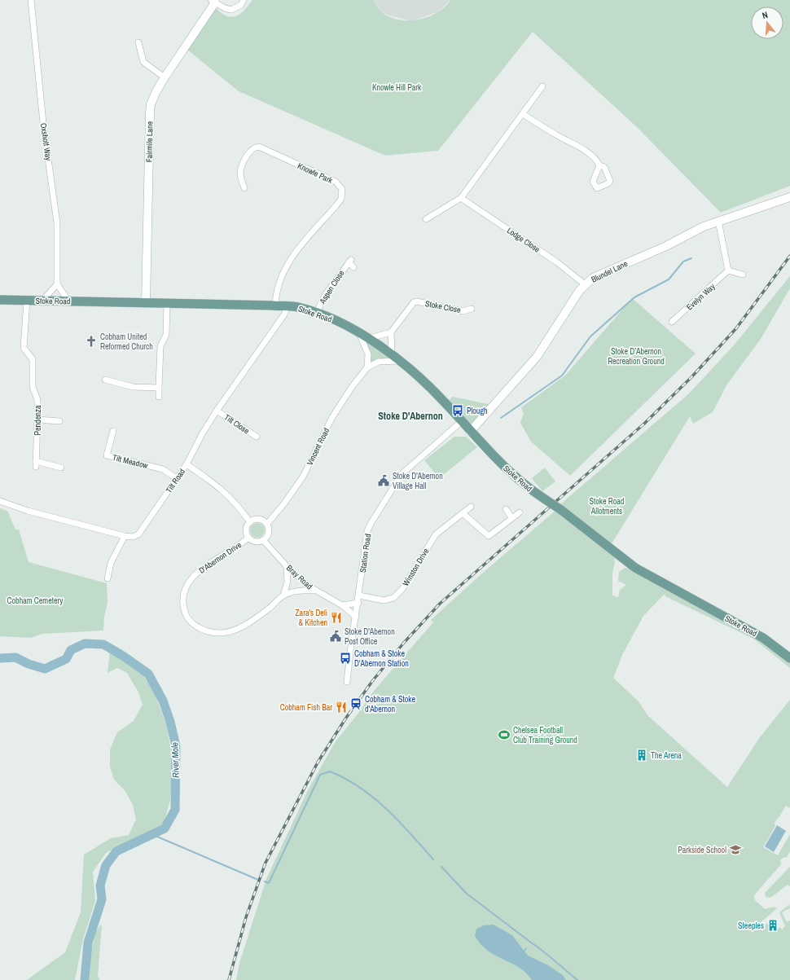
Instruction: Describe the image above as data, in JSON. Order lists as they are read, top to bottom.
{
  "streets": {
    "main road": ["Stoke Road"],
    "street": [
      "Oxshott Way",
      "Fairmile Lane",
      "Knowle Park",
      "Lodge Close",
      "Blundel Lane",
      "Aspen Close",
      "Evelyn Way",
      "Stoke Close",
      "Pendenza",
      "Tilt Close",
      "Vincent Road",
      "Tilt Meadow",
      "Tilt Road",
      "Station Road",
      "D'Abernon Drive",
      "Winston Drive",
      "Bray Road"
    ]
  },
  "crossings": [
    ["Fairmile Lane", "Stoke Road"],
    ["Knowle Park", "Stoke Road"],
    ["Lodge Close", "Blundel Lane"],
    ["Blundel Lane", "Stoke Road"],
    ["Aspen Close", "Stoke Road"],
    ["Stoke Road", "Pendenza"],
    ["Stoke Road", "Tilt Road"],
    ["Stoke Road", "Station Road"],
    ["Tilt Close", "Tilt Road"],
    ["Vincent Road", "D'Abernon Drive"],
    ["Vincent Road", "Bray Road"],
    ["Tilt Meadow", "Tilt Road"],
    ["Station Road", "Winston Drive"],
    ["Station Road", "Bray Road"],
    ["D'Abernon Drive", "Bray Road"]
  ],
  "districts": ["Stoke D'Abernon"],
  "water": ["River Mole"],
  "parks": [
    "Knowle Hill Park",
    "Stoke D’Abernon Recreation Ground",
    "Stoke Road Allotments",
    "Cobham Cemetery"
  ],
  "places": {
    "church": ["Cobham United Reformed Church"],
    "bus stop": ["Plough", "Cobham & Stoke D'Abernon Station"],
    "public building": ["Stoke D'Abernon Village Hall", "Stoke D'Abernon Post Office"],
    "restaurant": ["Zara's Deli & Kitchen", "Cobham Fish Bar"],
    "station": ["Cobham & Stoke d'Abernon"],
    "sports": ["Chelsea Football Club Training Ground"],
    "building": ["The Arena", "Steeples"],
    "school or university": ["Parkside School"]
  },
  "north": "top"
}
